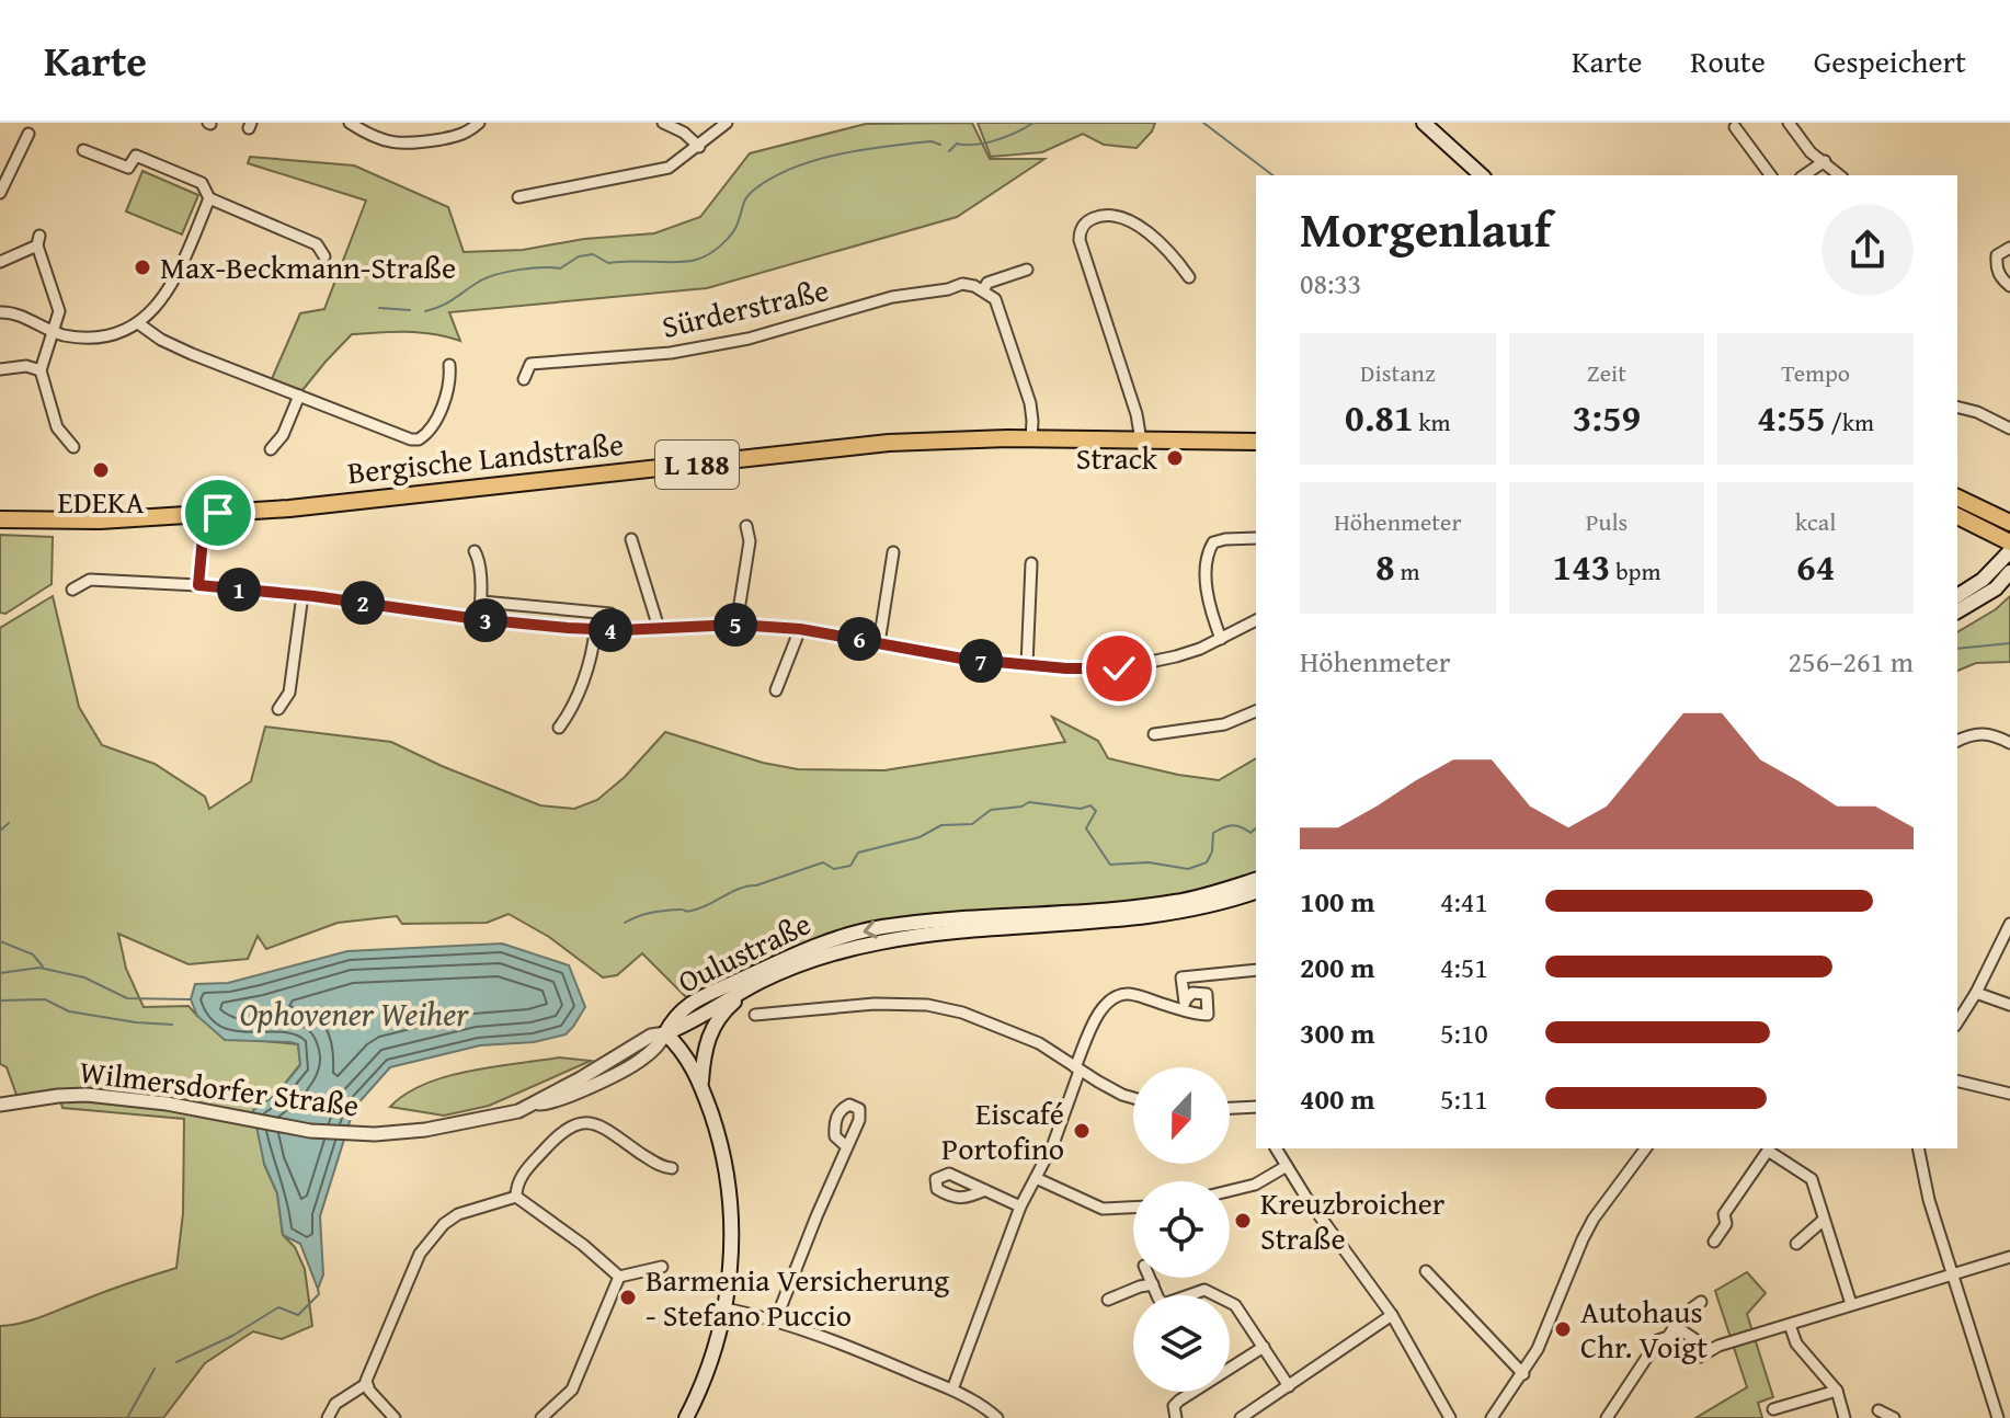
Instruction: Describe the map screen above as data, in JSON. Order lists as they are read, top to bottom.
{
  "streets": {
    "main road": ["Bergische Landstraße", "L 188", "Oulustraße"],
    "street": ["Sürderstraße", "Wilmersdorfer Straße"]
  },
  "crossings": [
    ["Oulustraße", "Wilmersdorfer Straße"]
  ],
  "water": ["Ophovener Weiher"],
  "places": [
    "Max-Beckmann-Straße",
    "Strack",
    "EDEKA",
    "Eiscafé Portofino",
    "Kreuzbroicher Straße",
    "Barmenia Versicherung - Stefano Puccio",
    "Autohaus Chr. Voigt"
  ],
  "north": "bottom",
  "page": {
    "header": "Karte",
    "nav": ["Karte", "Route", "Gespeichert"],
    "heading": ["Morgenlauf", "08:33"],
    "stats": [
      ["Distanz", "0.81 km"],
      ["Zeit", "3:59"],
      ["Tempo", "4:55 /km"],
      ["Höhenmeter", "8 m"],
      ["Puls", "143 bpm"],
      ["kcal", "64"]
    ],
    "pins": [
      "1",
      "2",
      "3",
      "5",
      "4",
      "6",
      "7"
    ],
    "chart": ["Höhenmeter", "256–261 m"],
    "list": [
      {
        "name": "100 m",
        "note": "4:41"
      },
      {
        "name": "200 m",
        "note": "4:51"
      },
      {
        "name": "300 m",
        "note": "5:10"
      },
      {
        "name": "400 m",
        "note": "5:11"
      }
    ]
  }
}
